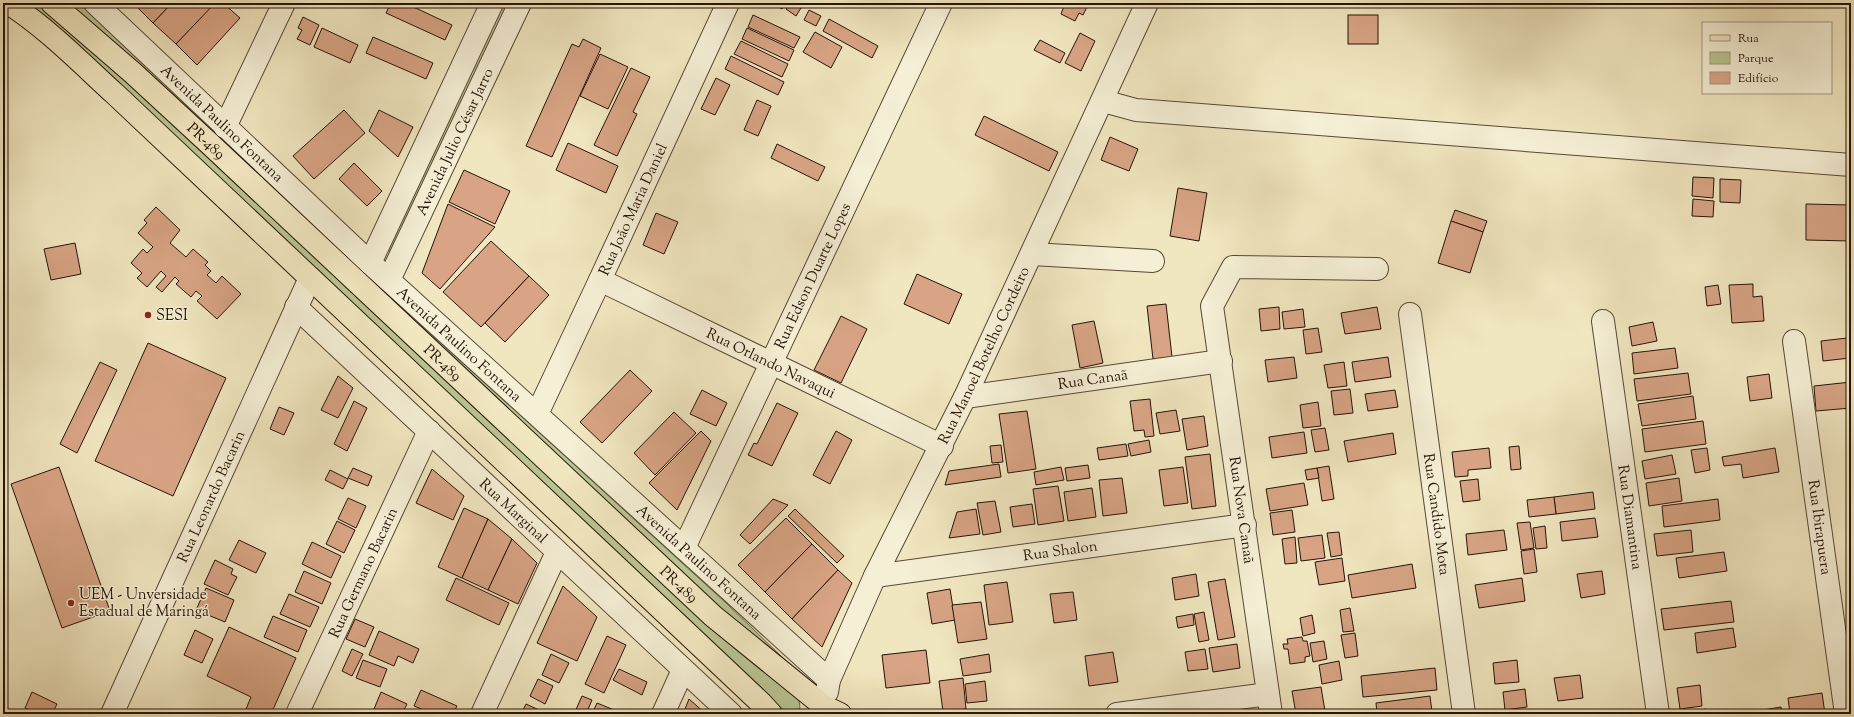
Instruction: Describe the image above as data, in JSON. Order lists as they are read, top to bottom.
{
  "streets": {
    "main road": ["PR-489"],
    "street": [
      "Avenida Paulino Fontana",
      "Avenida Julio César Jarro",
      "Rua João Maria Daniel",
      "Rua Edson Duarte Lopes",
      "Rua Manoel Botelho Cordeiro",
      "Rua Orlando Navaqui",
      "Rua Canaã",
      "Rua Leonardo Bacarin",
      "Rua Nova Canaã",
      "Rua Marginal",
      "Rua Candido Mota",
      "Rua Diamantina",
      "Rua Ibirapuera",
      "Rua Shalon",
      "Rua Germano Bacarin"
    ]
  },
  "crossings": [
    ["Avenida Paulino Fontana", "Avenida Julio César Jarro"],
    ["Avenida Paulino Fontana", "Rua João Maria Daniel"],
    ["Avenida Paulino Fontana", "Rua Edson Duarte Lopes"],
    ["Avenida Paulino Fontana", "Rua Manoel Botelho Cordeiro"],
    ["PR-489", "Rua Manoel Botelho Cordeiro"],
    ["PR-489", "Rua Leonardo Bacarin"],
    ["Rua João Maria Daniel", "Rua Orlando Navaqui"],
    ["Rua Edson Duarte Lopes", "Rua Orlando Navaqui"],
    ["Rua Manoel Botelho Cordeiro", "Rua Orlando Navaqui"],
    ["Rua Manoel Botelho Cordeiro", "Rua Canaã"],
    ["Rua Manoel Botelho Cordeiro", "Rua Shalon"],
    ["Rua Canaã", "Rua Nova Canaã"],
    ["Rua Leonardo Bacarin", "Rua Marginal"],
    ["Rua Nova Canaã", "Rua Shalon"],
    ["Rua Marginal", "Rua Germano Bacarin"]
  ],
  "places": ["SESI", "UEM - Unversidade Estadual de Maringá"],
  "legend": ["Rua", "Parque", "Edifício"]
}
